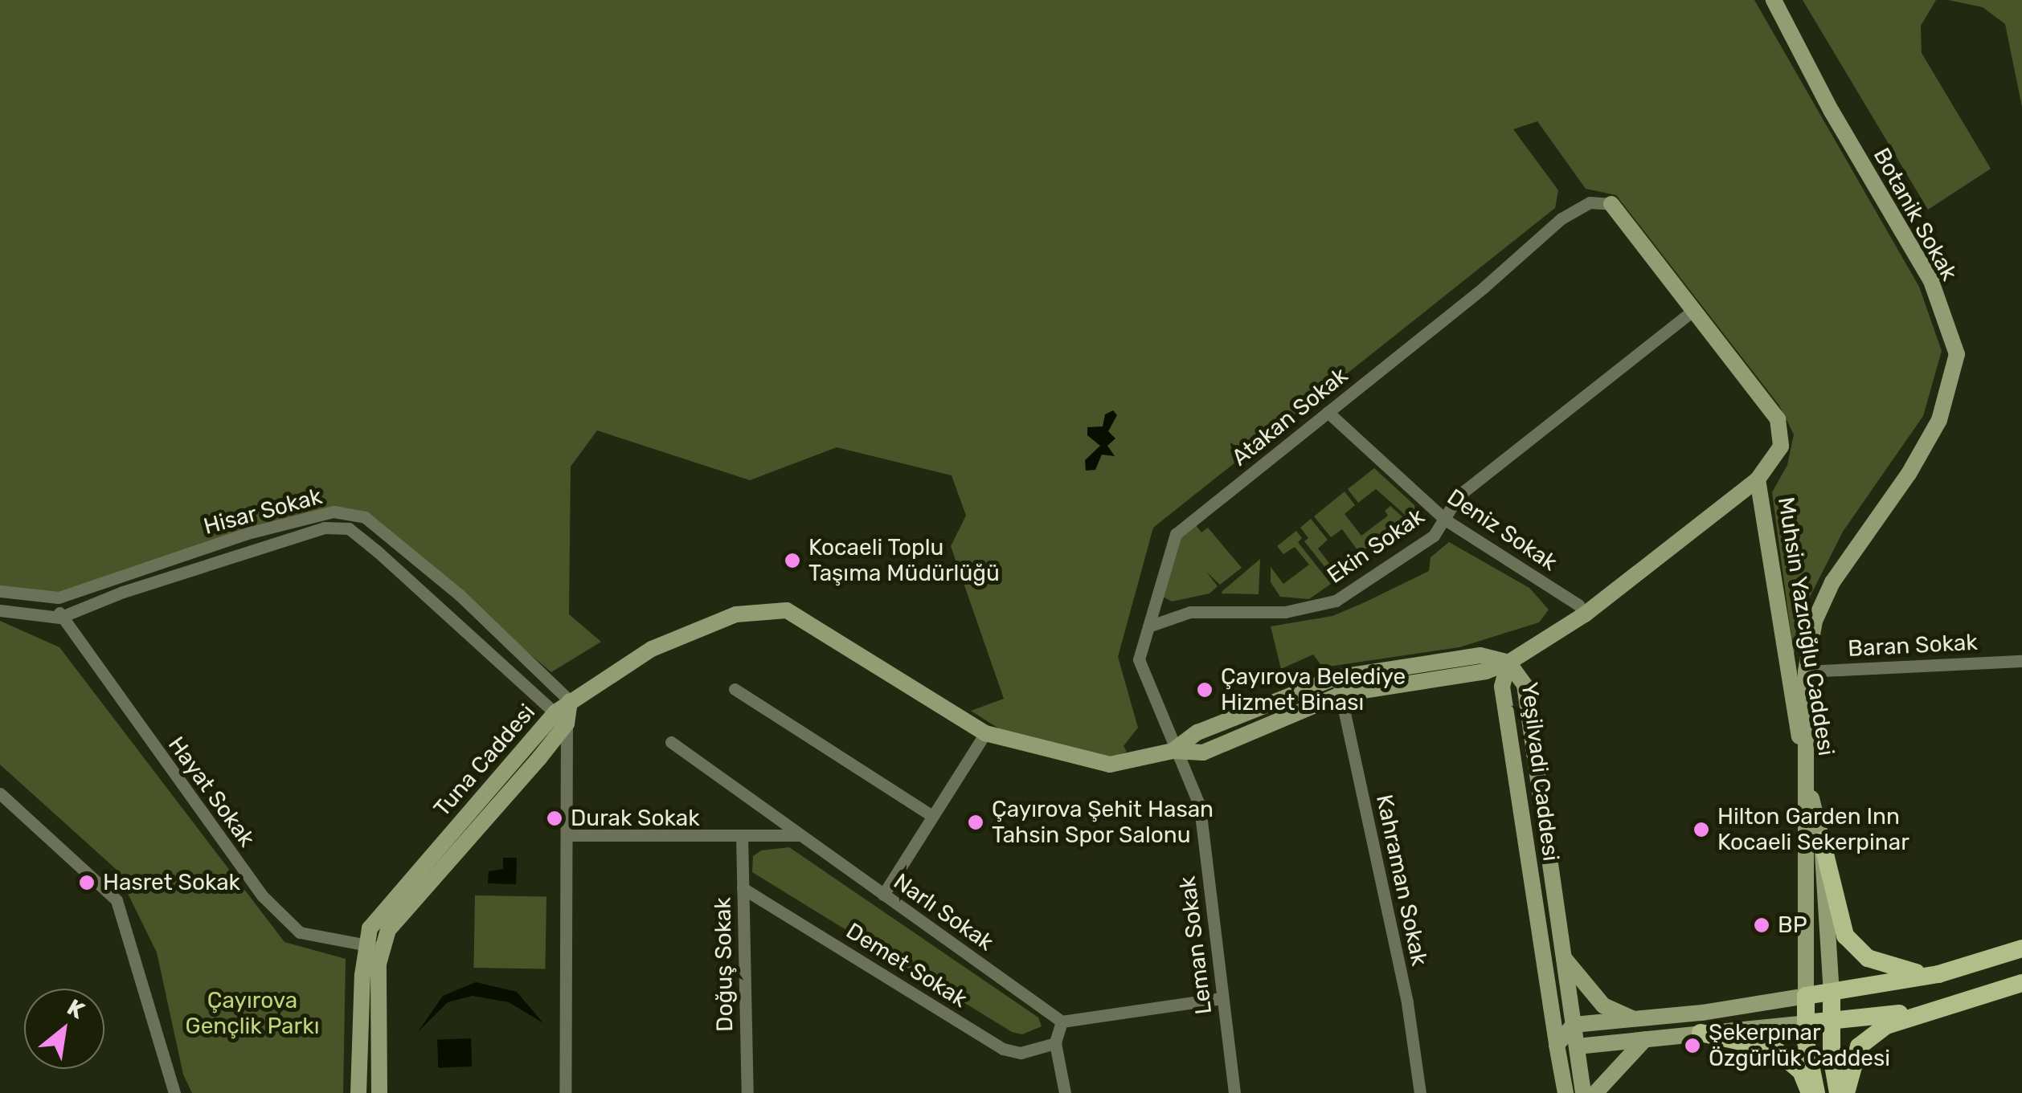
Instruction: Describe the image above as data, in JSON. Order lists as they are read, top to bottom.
{
  "streets": {
    "main road": ["Muhsin Yazıcığlu Caddesi"],
    "street": [
      "Botanik Sokak",
      "Atakan Sokak",
      "Hisar Sokak",
      "Deniz Sokak",
      "Ekin Sokak",
      "Baran Sokak",
      "Tuna Caddesi",
      "Yeşilvadi Caddesi",
      "Hayat Sokak",
      "Kahraman Sokak",
      "Narlı Sokak",
      "Leman Sokak",
      "Doğuş Sokak",
      "Demet Sokak"
    ]
  },
  "crossings": [
    ["Botanik Sokak", "Muhsin Yazıcığlu Caddesi"],
    ["Botanik Sokak", "Baran Sokak"],
    ["Atakan Sokak", "Deniz Sokak"],
    ["Atakan Sokak", "Ekin Sokak"],
    ["Atakan Sokak", "Muhsin Yazıcığlu Caddesi"],
    ["Atakan Sokak", "Tuna Caddesi"],
    ["Atakan Sokak", "Leman Sokak"],
    ["Hisar Sokak", "Tuna Caddesi"],
    ["Hisar Sokak", "Hayat Sokak"],
    ["Deniz Sokak", "Ekin Sokak"],
    ["Ekin Sokak", "Muhsin Yazıcığlu Caddesi"],
    ["Tuna Caddesi", "Hayat Sokak"],
    ["Tuna Caddesi", "Leman Sokak"],
    ["Doğuş Sokak", "Demet Sokak"]
  ],
  "parks": ["Çayırova Gençlik Parkı"],
  "places": [
    "Kocaeli Toplu Taşıma Müdürlüğü",
    "Çayırova Belediye Hizmet Binası",
    "Durak Sokak",
    "Çayırova Şehit Hasan Tahsin Spor Salonu",
    "Hilton Garden Inn Kocaeli Sekerpinar",
    "Hasret Sokak",
    "BP",
    "Şekerpınar Özgürlük Caddesi"
  ],
  "north": "top right"
}
